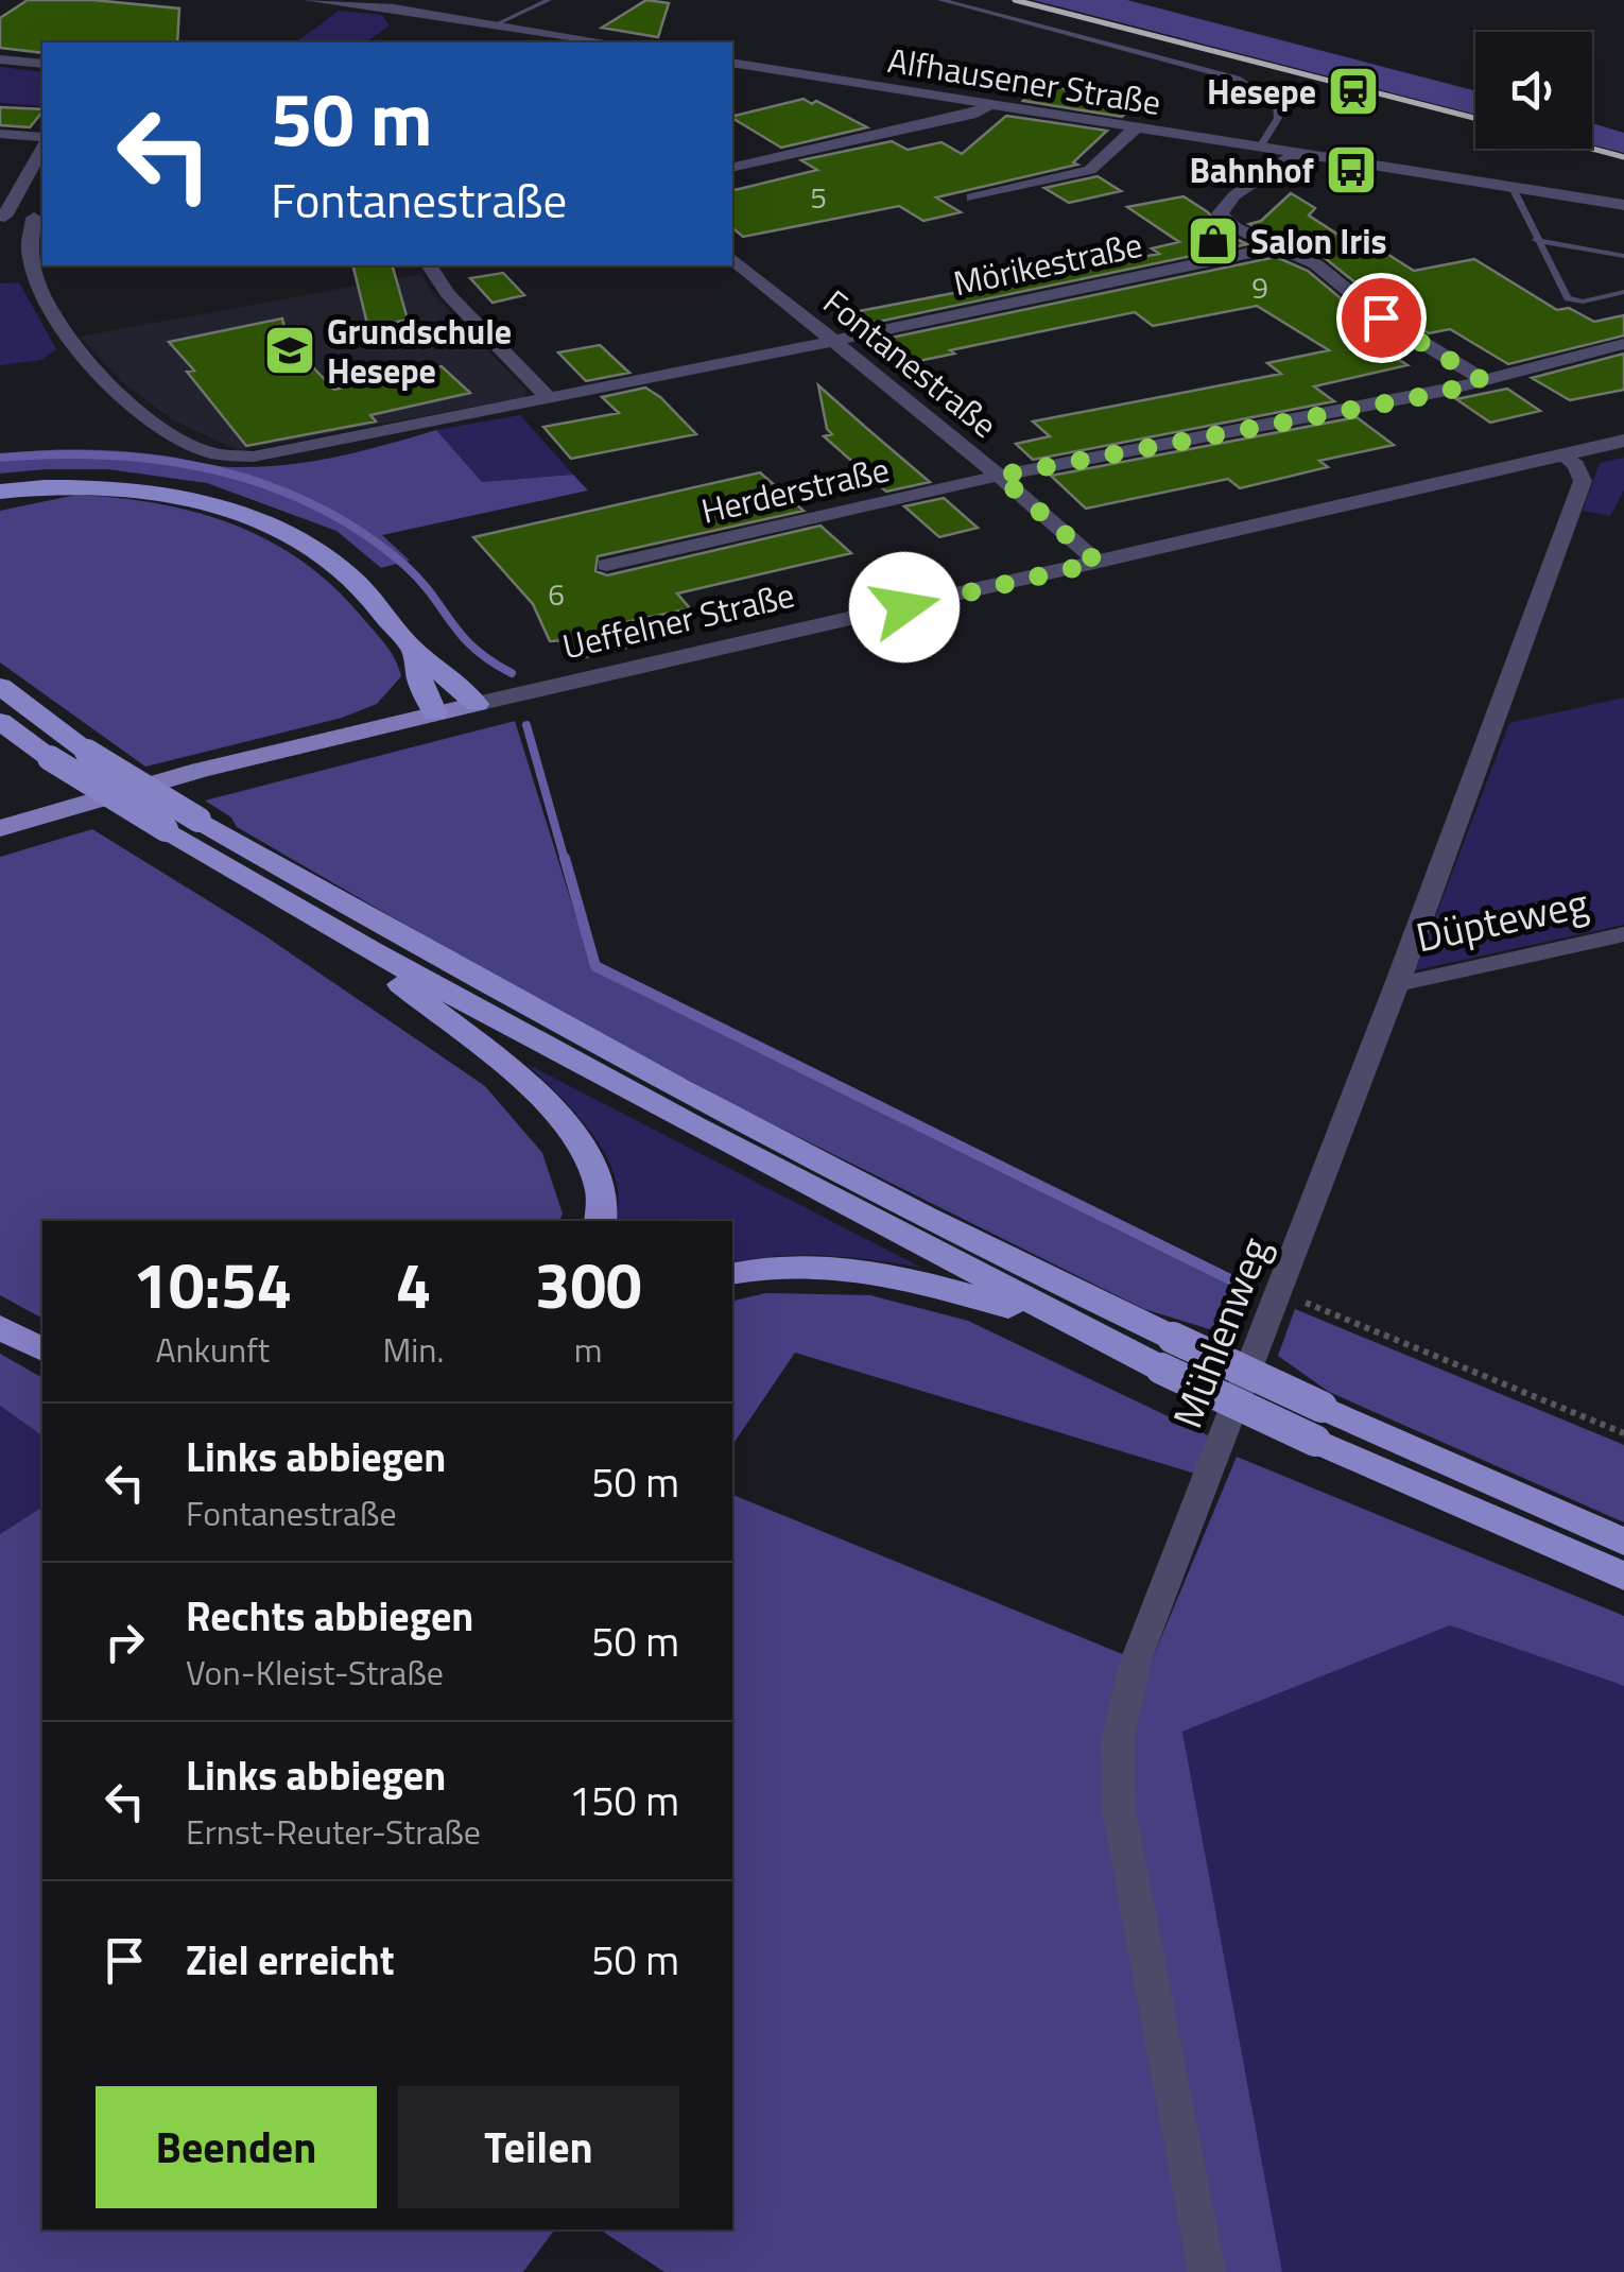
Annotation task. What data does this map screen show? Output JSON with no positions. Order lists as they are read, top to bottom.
{
  "streets": {
    "main road": ["Ueffelner Straße"],
    "street": [
      "Alfhausener Straße",
      "Mörikestraße",
      "Fontanestraße",
      "Herderstraße",
      "Düpteweg",
      "Mühlenweg"
    ]
  },
  "crossings": [
    ["Mörikestraße", "Fontanestraße"],
    ["Fontanestraße", "Herderstraße"],
    ["Fontanestraße", "Ueffelner Straße"],
    ["Ueffelner Straße", "Mühlenweg"],
    ["Düpteweg", "Mühlenweg"]
  ],
  "places": {
    "station": ["Hesepe"],
    "bus stop": ["Bahnhof"],
    "shop": ["Salon Iris"],
    "school or university": ["Grundschule Hesepe"]
  },
  "house_numbers": ["5", "9", "6"],
  "page": {
    "turn": ["50 m", "Fontanestraße"],
    "eta": [
      "10:54",
      "Ankunft",
      "4",
      "Min.",
      "300",
      "m"
    ],
    "list": [
      {
        "name": "Links abbiegen",
        "note": "Fontanestraße",
        "value": "50 m"
      },
      {
        "name": "Rechts abbiegen",
        "note": "Von-Kleist-Straße",
        "value": "50 m"
      },
      {
        "name": "Links abbiegen",
        "note": "Ernst-Reuter-Straße",
        "value": "150 m"
      },
      {
        "name": "Ziel erreicht",
        "value": "50 m"
      }
    ],
    "buttons": ["Beenden", "Teilen"]
  }
}
